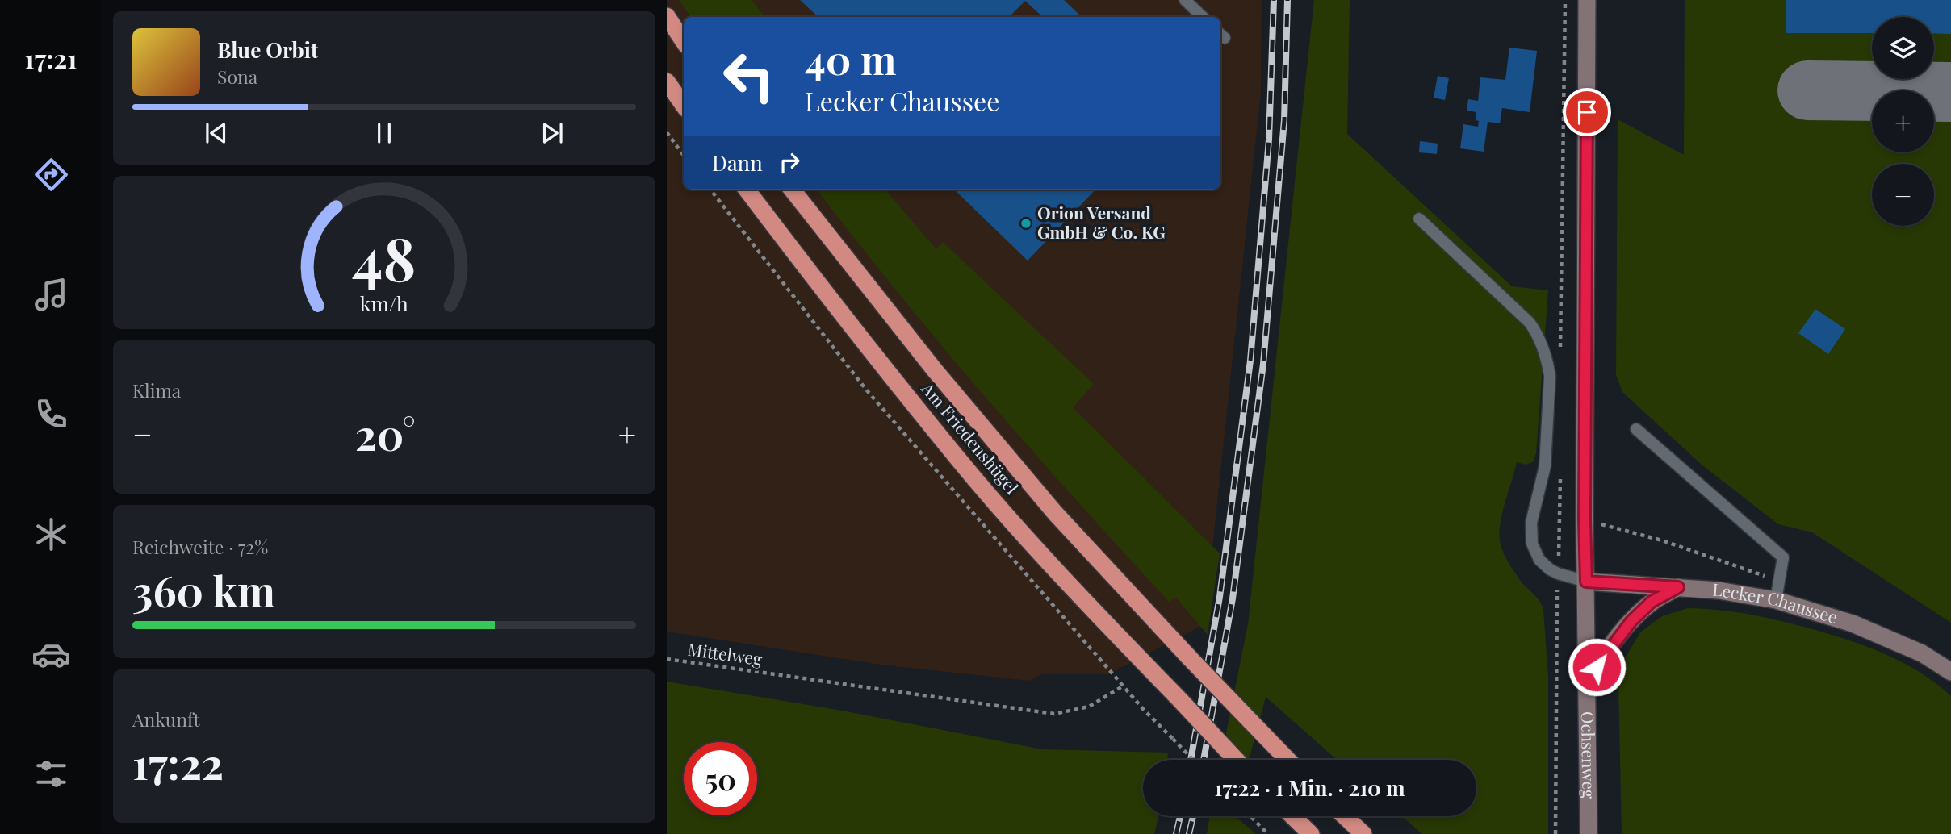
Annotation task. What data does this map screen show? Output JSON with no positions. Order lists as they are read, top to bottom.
{
  "streets": {
    "highway": ["Am Friedenshügel"],
    "main road": ["Lecker Chaussee", "Ochsenweg"],
    "path": ["Mittelweg"]
  },
  "crossings": [
    ["Lecker Chaussee", "Ochsenweg"]
  ],
  "places": ["Orion Versand GmbH & Co. KG"],
  "page": {
    "tabs": "17:21",
    "map_buttons": ["+", "−"],
    "turn": ["40 m", "Lecker Chaussee"],
    "song": ["Blue Orbit", "Sona"],
    "then": "Dann",
    "tile": [
      "Klima",
      ["Reichweite · 72%", "360 km"],
      ["Ankunft", "17:22"]
    ],
    "heat": ["−", "20°", "+"],
    "limit": "50",
    "trip": "17:22 · 1 Min. · 210 m",
    "gauge": ["48", "km/h"]
  }
}
